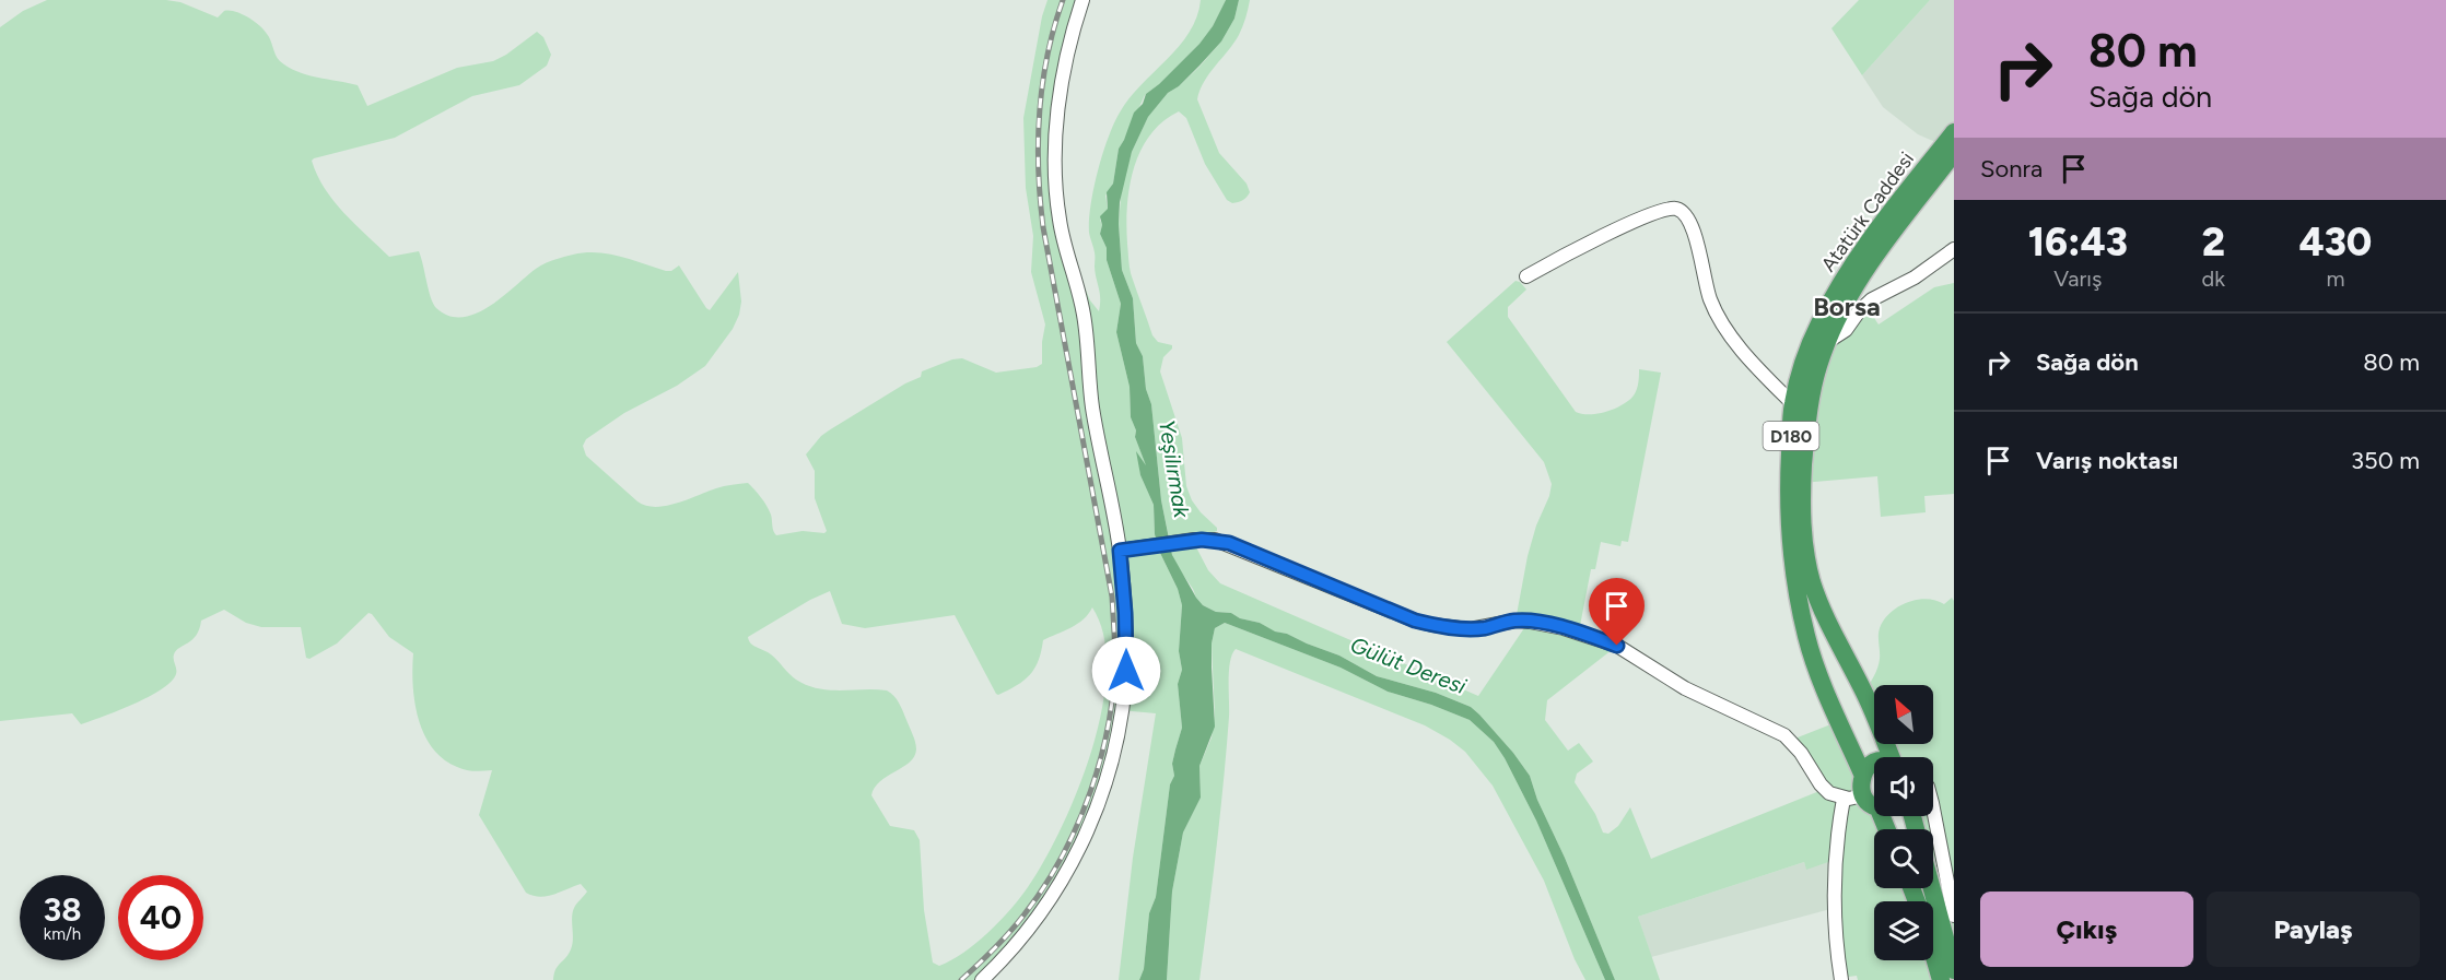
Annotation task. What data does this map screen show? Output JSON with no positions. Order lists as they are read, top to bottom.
{
  "streets": {
    "highway": ["Atatürk Caddesi", "D180"]
  },
  "districts": ["Borsa"],
  "water": ["Yeşilırmak", "Gülüt Deresi"],
  "north": "top left",
  "page": {
    "turn": ["80 m", "Sağa dön"],
    "then": "Sonra",
    "eta": [
      "16:43",
      "Varış",
      "2",
      "dk",
      "430",
      "m"
    ],
    "list": [
      {
        "name": "Sağa dön",
        "value": "80 m"
      },
      {
        "name": "Varış noktası",
        "value": "350 m"
      }
    ],
    "speed": "38 km/h",
    "limit": "40",
    "buttons": ["Çıkış", "Paylaş"]
  }
}
